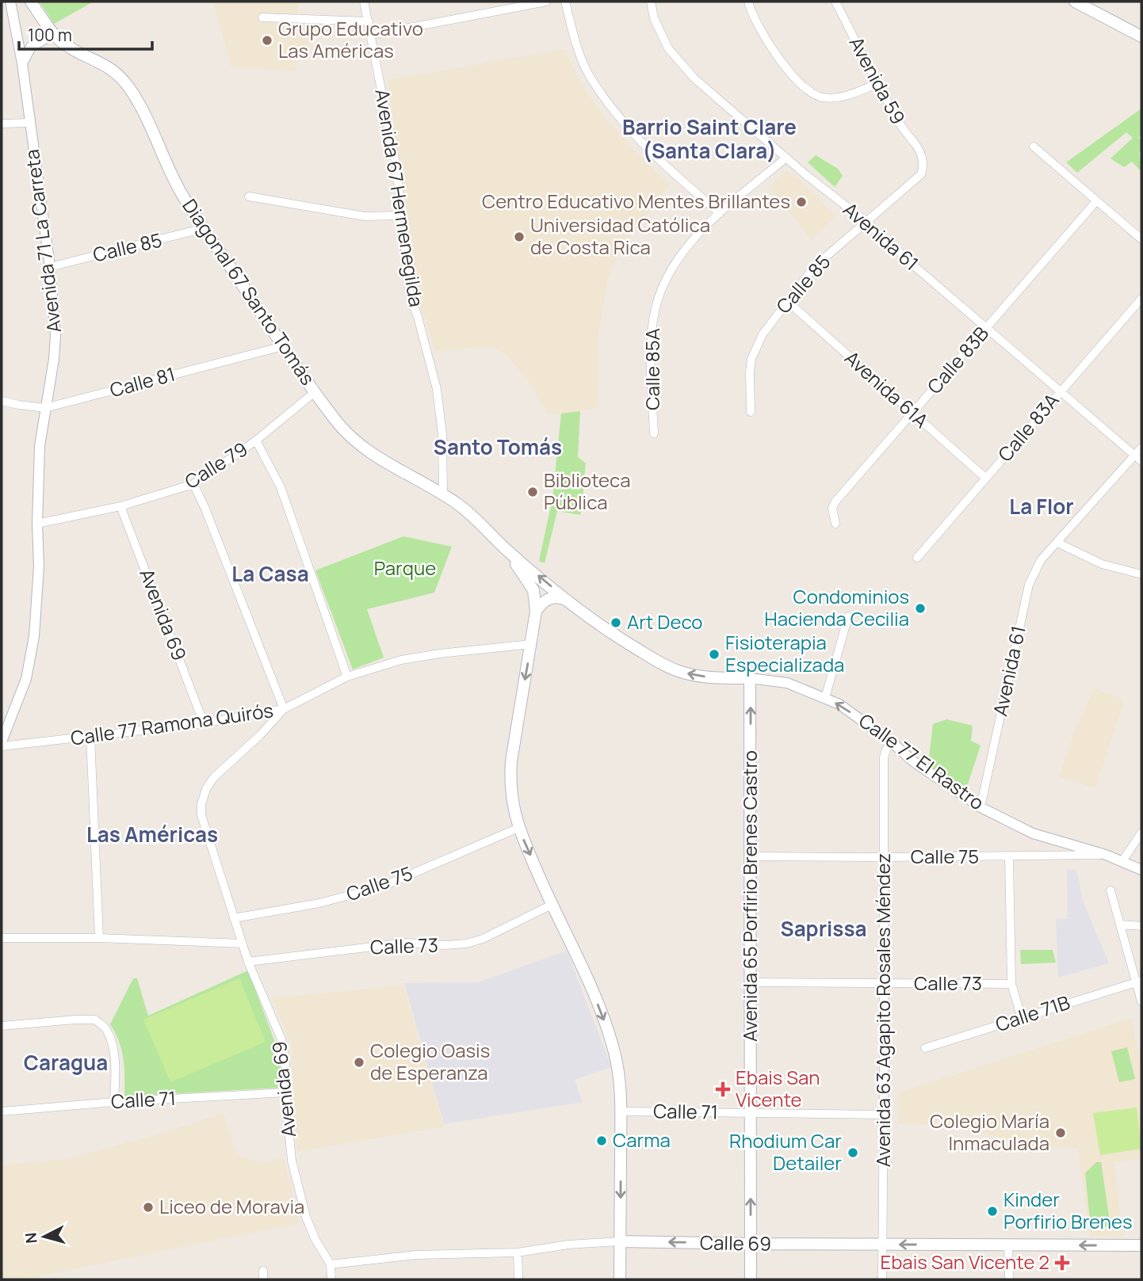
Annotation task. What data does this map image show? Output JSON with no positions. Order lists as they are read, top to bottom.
{
  "streets": {
    "main road": ["Diagonal 67 Santo Tomás", "Avenida 65 Porfirio Brenes Castro", "Calle 69"],
    "street": [
      "Avenida 59",
      "Avenida 67 Hermenegilda",
      "Avenida 61",
      "Avenida 71 La Carreta",
      "Calle 85",
      "Calle 83B",
      "Calle 85A",
      "Calle 81",
      "Avenida 61A",
      "Calle 83A",
      "Calle 79",
      "Avenida 69",
      "Calle 77 Ramona Quirós",
      "Calle 77 El Rastro",
      "Calle 75",
      "Calle 73",
      "Avenida 63 Agapito Rosales Méndez",
      "Calle 71B",
      "Calle 71"
    ]
  },
  "crossings": [
    ["Avenida 59", "Calle 85"],
    ["Avenida 67 Hermenegilda", "Diagonal 67 Santo Tomás"],
    ["Avenida 61", "Calle 85"],
    ["Avenida 61", "Calle 83B"],
    ["Avenida 61", "Calle 85A"],
    ["Avenida 61", "Calle 83A"],
    ["Avenida 61", "Calle 77 El Rastro"],
    ["Avenida 71 La Carreta", "Calle 85"],
    ["Avenida 71 La Carreta", "Calle 81"],
    ["Avenida 71 La Carreta", "Calle 79"],
    ["Calle 85", "Diagonal 67 Santo Tomás"],
    ["Calle 85", "Avenida 61A"],
    ["Diagonal 67 Santo Tomás", "Calle 81"],
    ["Diagonal 67 Santo Tomás", "Calle 79"],
    ["Calle 83B", "Avenida 61A"],
    ["Avenida 61A", "Calle 83A"],
    ["Calle 79", "Avenida 69"],
    ["Avenida 69", "Calle 77 Ramona Quirós"],
    ["Avenida 69", "Calle 75"],
    ["Avenida 69", "Calle 73"],
    ["Avenida 69", "Calle 71"],
    ["Avenida 69", "Calle 69"],
    ["Calle 77 El Rastro", "Calle 75"],
    ["Calle 77 El Rastro", "Avenida 65 Porfirio Brenes Castro"],
    ["Calle 77 El Rastro", "Avenida 63 Agapito Rosales Méndez"],
    ["Calle 75", "Avenida 65 Porfirio Brenes Castro"],
    ["Calle 75", "Avenida 63 Agapito Rosales Méndez"],
    ["Avenida 65 Porfirio Brenes Castro", "Calle 73"],
    ["Avenida 65 Porfirio Brenes Castro", "Calle 71"],
    ["Avenida 65 Porfirio Brenes Castro", "Calle 69"],
    ["Calle 73", "Avenida 63 Agapito Rosales Méndez"],
    ["Avenida 63 Agapito Rosales Méndez", "Calle 71"],
    ["Avenida 63 Agapito Rosales Méndez", "Calle 69"]
  ],
  "one_way": ["Avenida 65 Porfirio Brenes Castro", "Calle 69"],
  "districts": [
    "Barrio Saint Clare (Santa Clara)",
    "Santo Tomás",
    "La Flor",
    "La Casa",
    "Las Américas",
    "Saprissa",
    "Caragua"
  ],
  "parks": ["Parque"],
  "places": {
    "other": [
      "Grupo Educativo Las Américas",
      "Centro Educativo Mentes Brillantes",
      "Universidad Católica de Costa Rica",
      "Biblioteca Pública",
      "Condominios Hacienda Cecilia",
      "Art Deco",
      "Fisioterapia Especializada",
      "Colegio Oasis de Esperanza",
      "Colegio María Inmaculada",
      "Carma",
      "Rhodium Car Detailer",
      "Liceo de Moravia",
      "Kinder Porfirio Brenes"
    ],
    "health": ["Ebais San Vicente", "Ebais San Vicente 2"]
  },
  "scale_bar": "100 m",
  "north": "left"
}
